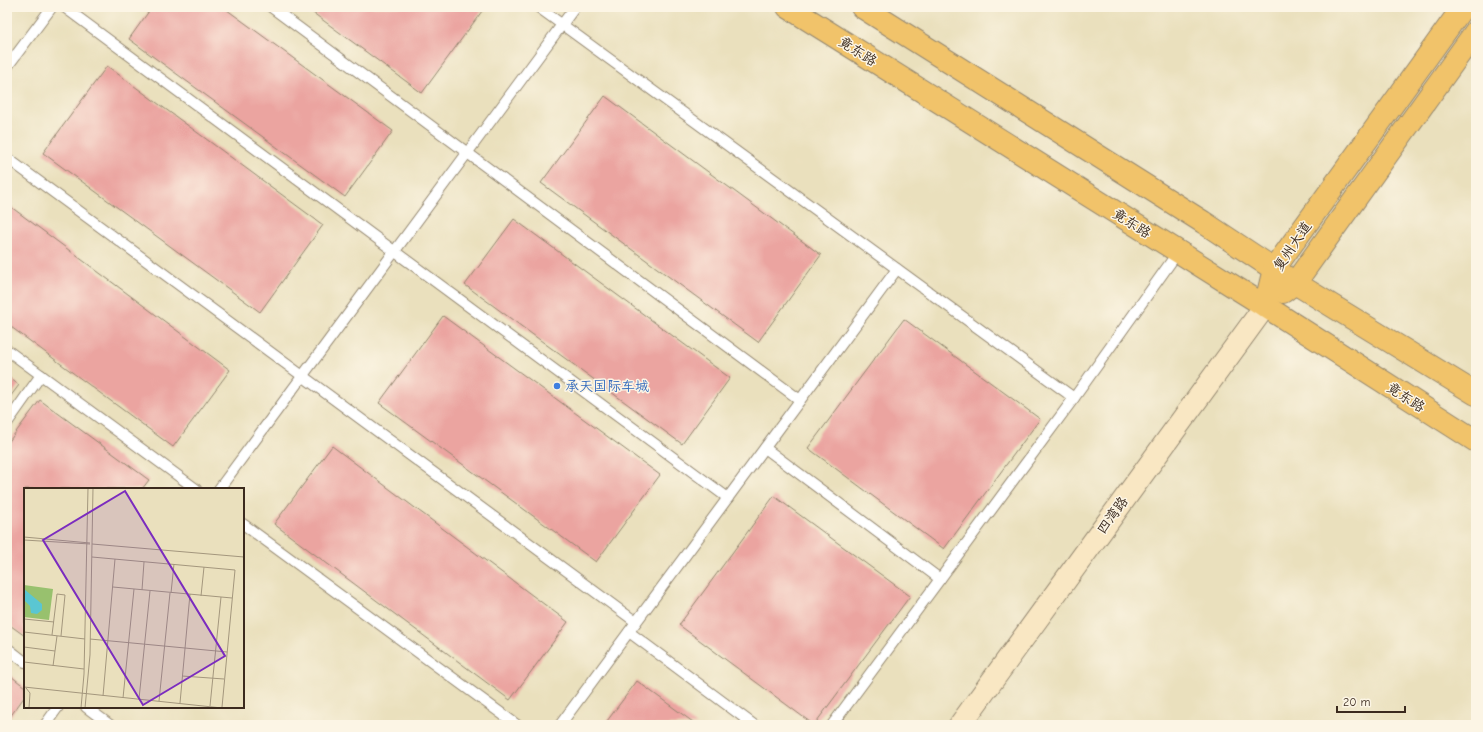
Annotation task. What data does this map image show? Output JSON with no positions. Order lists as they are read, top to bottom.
{
  "streets": {
    "main road": ["竟东路", "复州大道"],
    "street": ["四湾路"]
  },
  "crossings": [
    ["竟东路", "复州大道"],
    ["竟东路", "四湾路"],
    ["复州大道", "四湾路"]
  ],
  "places": ["承天国际车城"],
  "scale_bar": "20 m"
}
